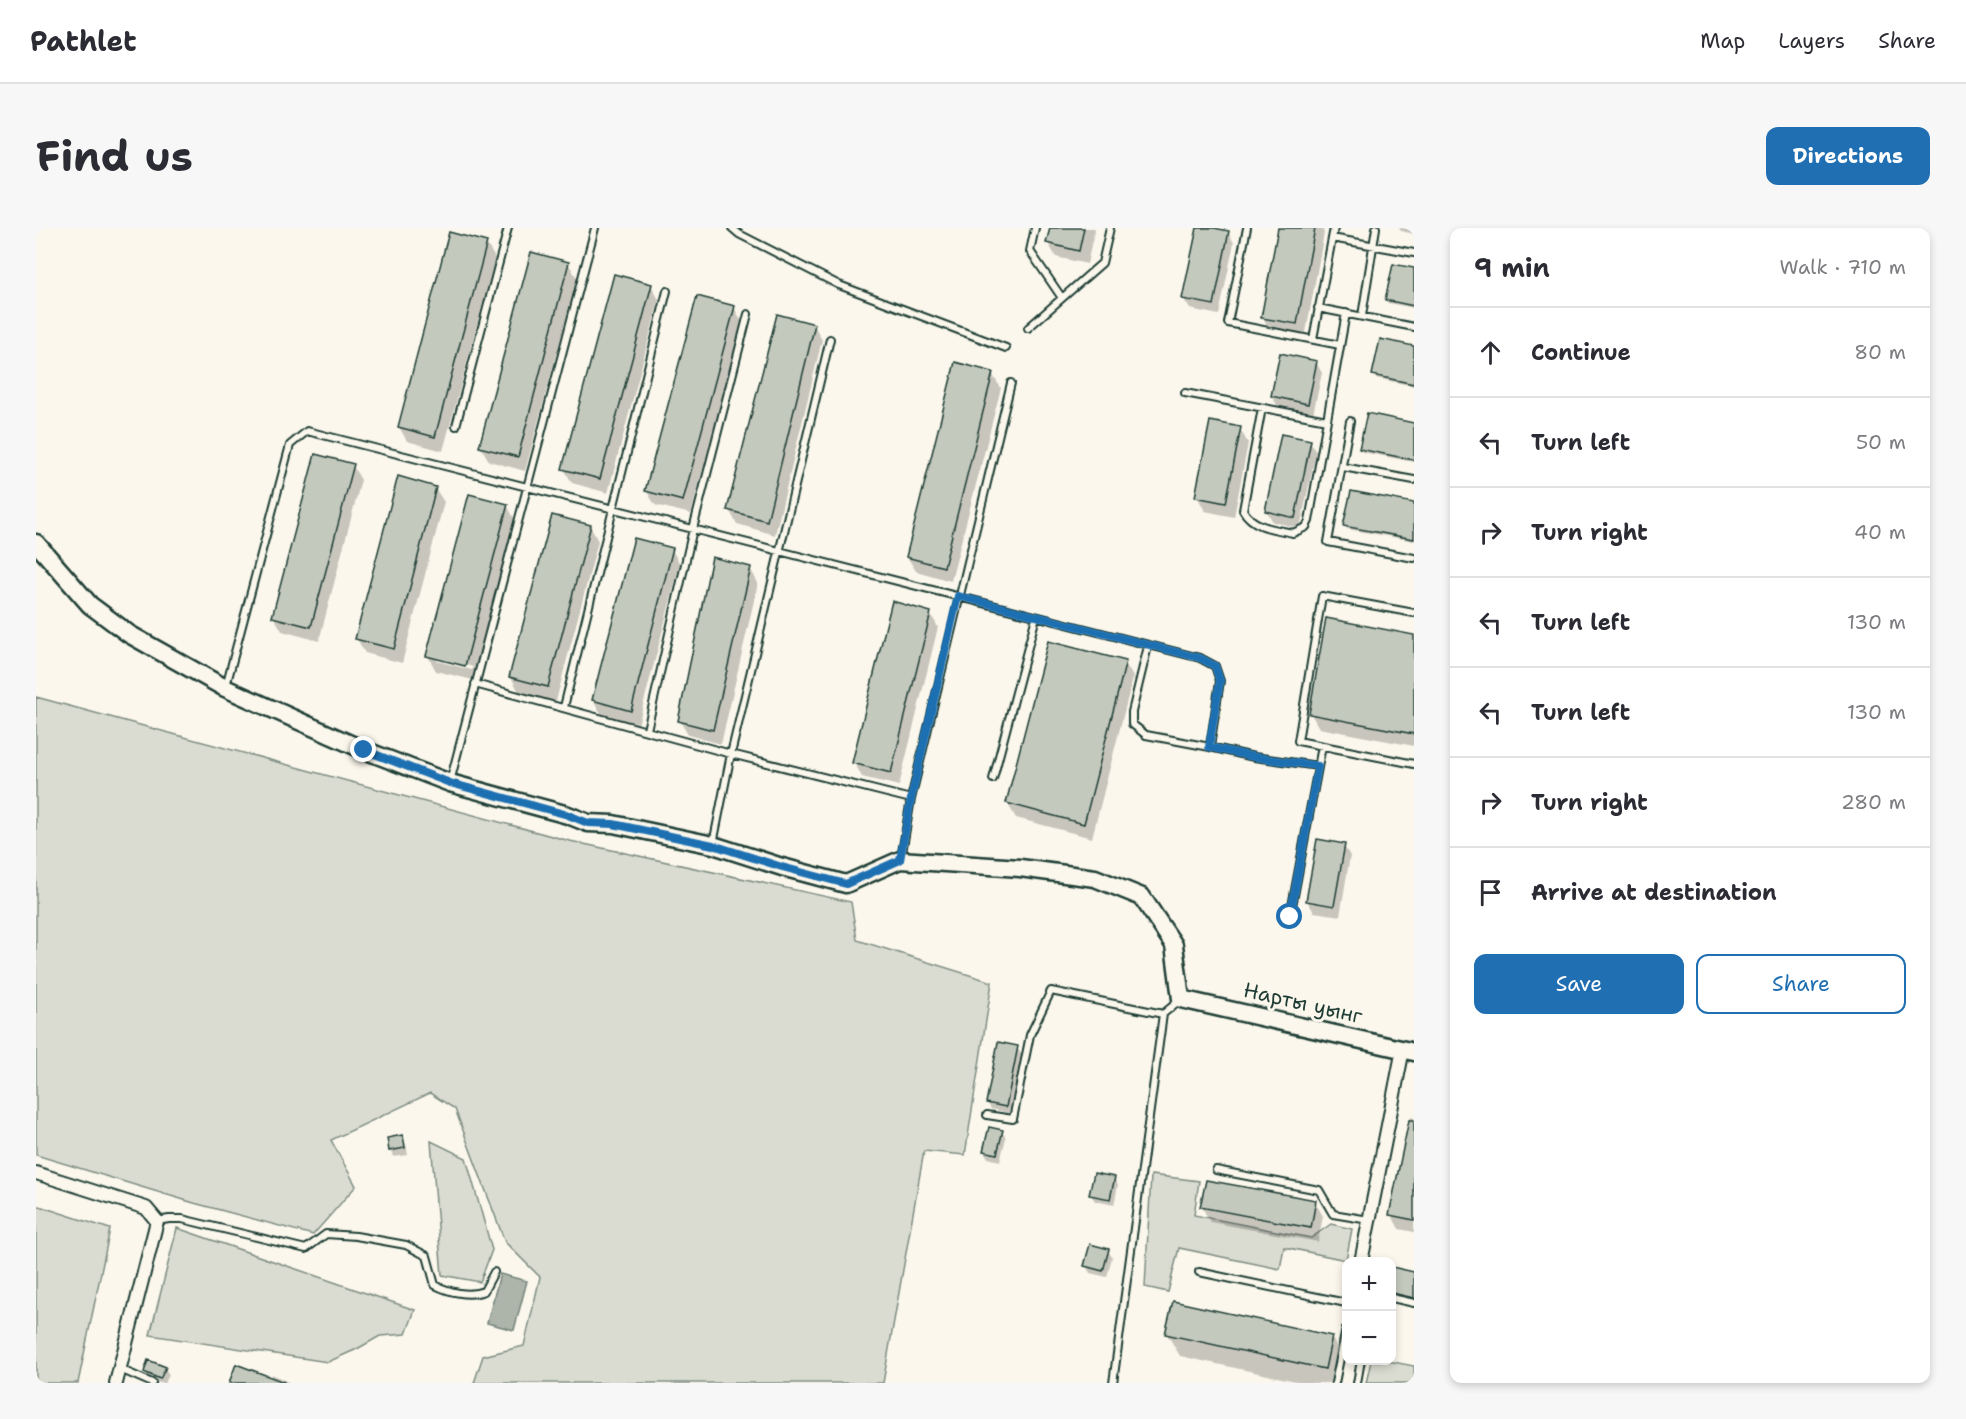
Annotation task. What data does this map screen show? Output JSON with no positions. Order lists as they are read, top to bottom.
{
  "streets": {
    "street": ["Нарты уынг"]
  },
  "page": {
    "header": "Pathlet",
    "nav": ["Map", "Layers", "Share"],
    "buttons": [
      "Directions",
      ["Save", "Share"]
    ],
    "title": "Find us",
    "heading": ["9 min", "Walk · 710 m"],
    "list": [
      ["Continue", "80 m"],
      ["Turn left", "50 m"],
      ["Turn right", "40 m"],
      ["Turn left", "130 m"],
      ["Turn left", "130 m"],
      ["Turn right", "280 m"],
      "Arrive at destination"
    ],
    "map_buttons": ["+", "−"]
  }
}
